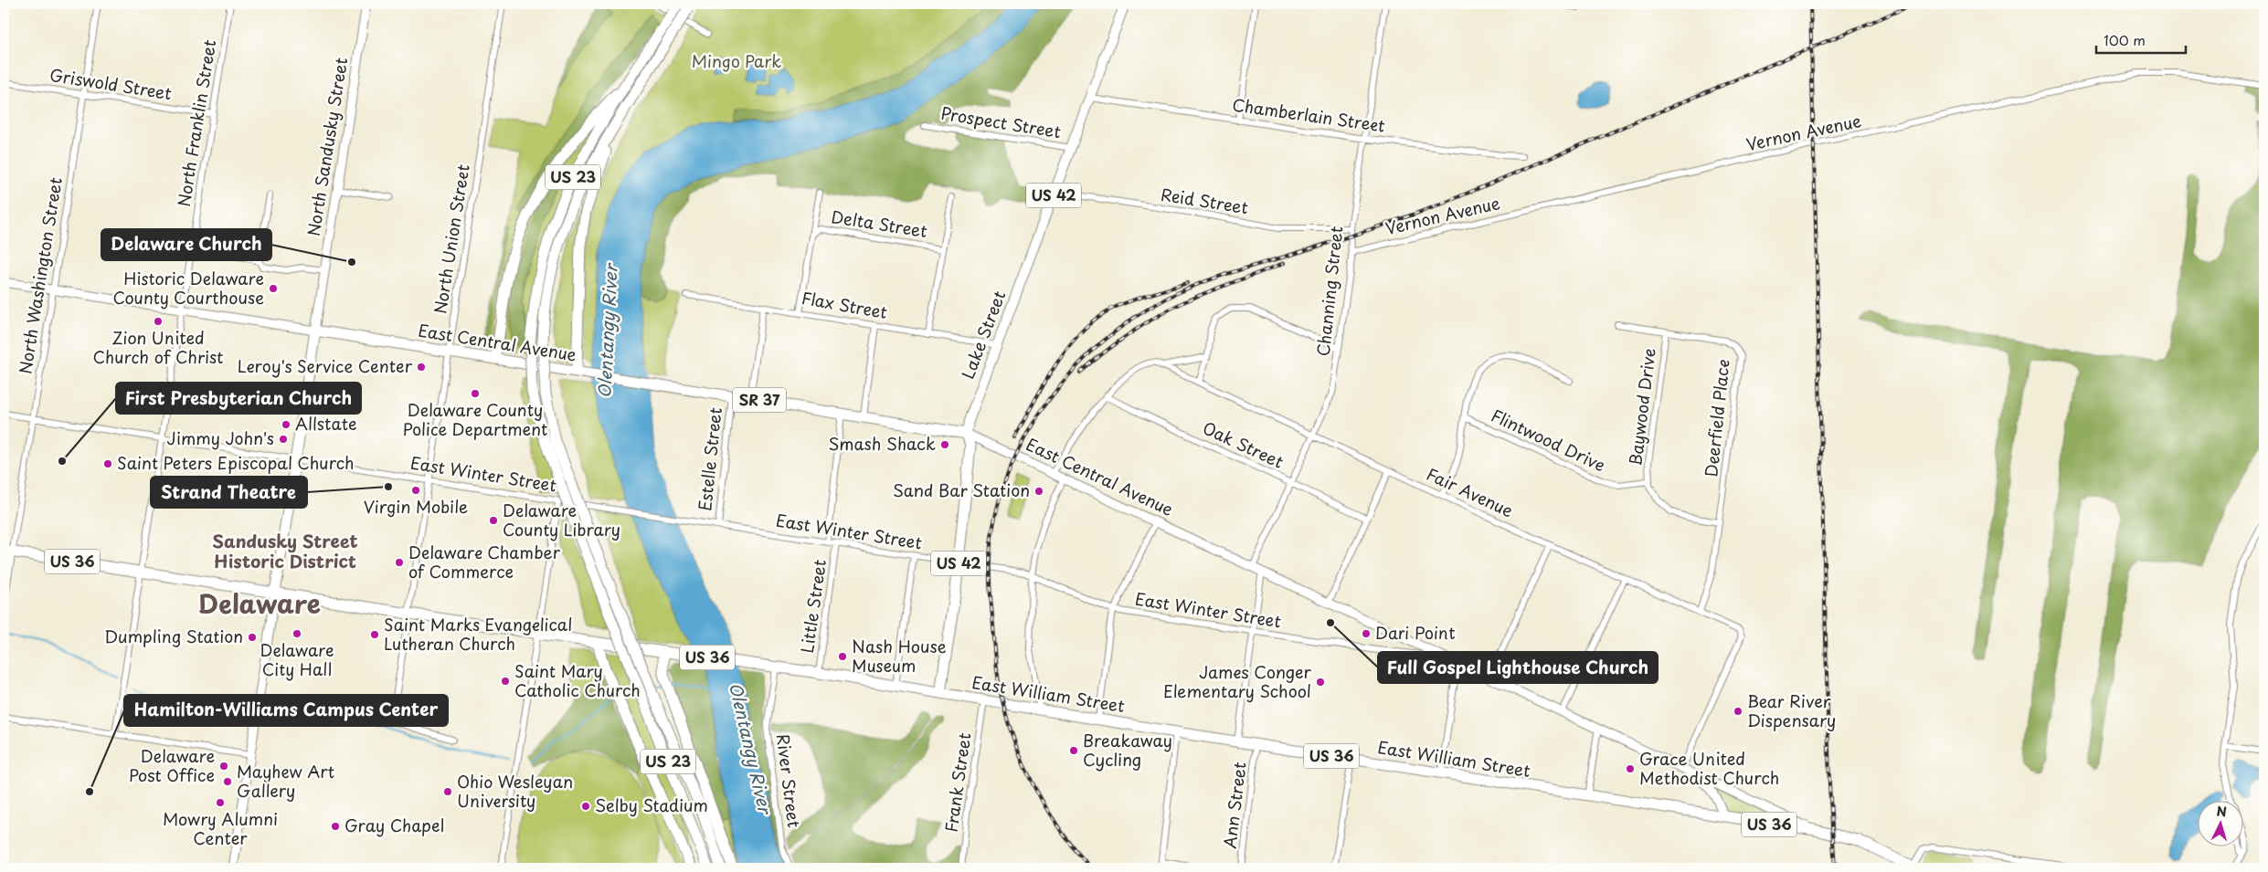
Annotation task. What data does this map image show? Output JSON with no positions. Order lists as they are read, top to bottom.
{
  "streets": {
    "highway": [
      "North Sandusky Street",
      "US 23",
      "US 42",
      "Lake Street",
      "East Central Avenue",
      "SR 37",
      "US 36",
      "East William Street"
    ],
    "street": [
      "Griswold Street",
      "Chamberlain Street",
      "North Franklin Street",
      "Prospect Street",
      "Vernon Avenue",
      "Reid Street",
      "Delta Street",
      "North Union Street",
      "North Washington Street",
      "Channing Street",
      "Flax Street",
      "Baywood Drive",
      "Deerfield Place",
      "Flintwood Drive",
      "Oak Street",
      "Estelle Street",
      "East Winter Street",
      "Fair Avenue",
      "Little Street",
      "River Street",
      "Frank Street",
      "Ann Street"
    ]
  },
  "crossings": [
    ["Griswold Street", "North Franklin Street"],
    ["Griswold Street", "North Washington Street"],
    ["Chamberlain Street", "Channing Street"],
    ["Chamberlain Street", "Lake Street"],
    ["North Franklin Street", "SR 37"],
    ["North Franklin Street", "East Winter Street"],
    ["North Franklin Street", "US 36"],
    ["Prospect Street", "Lake Street"],
    ["Vernon Avenue", "Channing Street"],
    ["North Sandusky Street", "East Central Avenue"],
    ["North Sandusky Street", "SR 37"],
    ["North Sandusky Street", "East Winter Street"],
    ["North Sandusky Street", "US 36"],
    ["North Sandusky Street", "East William Street"],
    ["Reid Street", "Channing Street"],
    ["Reid Street", "Lake Street"],
    ["North Union Street", "East Central Avenue"],
    ["North Union Street", "East Winter Street"],
    ["North Union Street", "East William Street"],
    ["North Washington Street", "SR 37"],
    ["North Washington Street", "East Winter Street"],
    ["North Washington Street", "US 36"],
    ["Channing Street", "East Central Avenue"],
    ["Channing Street", "Oak Street"],
    ["Channing Street", "Fair Avenue"],
    ["Flax Street", "Lake Street"],
    ["Lake Street", "East Central Avenue"],
    ["Lake Street", "East Winter Street"],
    ["Lake Street", "East William Street"],
    ["East Central Avenue", "SR 37"],
    ["East Central Avenue", "Estelle Street"],
    ["East Central Avenue", "East Winter Street"],
    ["East Central Avenue", "Fair Avenue"],
    ["East Central Avenue", "US 36"],
    ["East Central Avenue", "East William Street"],
    ["SR 37", "Fair Avenue"],
    ["SR 37", "East William Street"],
    ["Baywood Drive", "Deerfield Place"],
    ["Baywood Drive", "Flintwood Drive"],
    ["Deerfield Place", "Fair Avenue"],
    ["Estelle Street", "East Winter Street"],
    ["East Winter Street", "Little Street"],
    ["US 36", "East William Street"],
    ["Little Street", "East William Street"],
    ["East William Street", "River Street"],
    ["East William Street", "Frank Street"],
    ["East William Street", "Ann Street"]
  ],
  "districts": ["Sandusky Street Historic District", "Delaware"],
  "water": ["Olentangy River"],
  "parks": ["Mingo Park"],
  "places": [
    "Delaware Church",
    "Historic Delaware County Courthouse",
    "Zion United Church of Christ",
    "Leroy's Service Center",
    "Delaware County Police Department",
    "Allstate",
    "Jimmy John's",
    "Smash Shack",
    "First Presbyterian Church",
    "Saint Peters Episcopal Church",
    "Strand Theatre",
    "Virgin Mobile",
    "Sand Bar Station",
    "Delaware County Library",
    "Delaware Chamber of Commerce",
    "Full Gospel Lighthouse Church",
    "Delaware City Hall",
    "Dari Point",
    "Saint Marks Evangelical Lutheran Church",
    "Dumpling Station",
    "Nash House Museum",
    "Saint Mary Catholic Church",
    "James Conger Elementary School",
    "Bear River Dispensary",
    "Breakaway Cycling",
    "Delaware Post Office",
    "Grace United Methodist Church",
    "Mayhew Art Gallery",
    "Hamilton-Williams Campus Center",
    "Ohio Wesleyan University",
    "Mowry Alumni Center",
    "Selby Stadium",
    "Gray Chapel"
  ],
  "scale_bar": "100 m",
  "north": "top"
}
